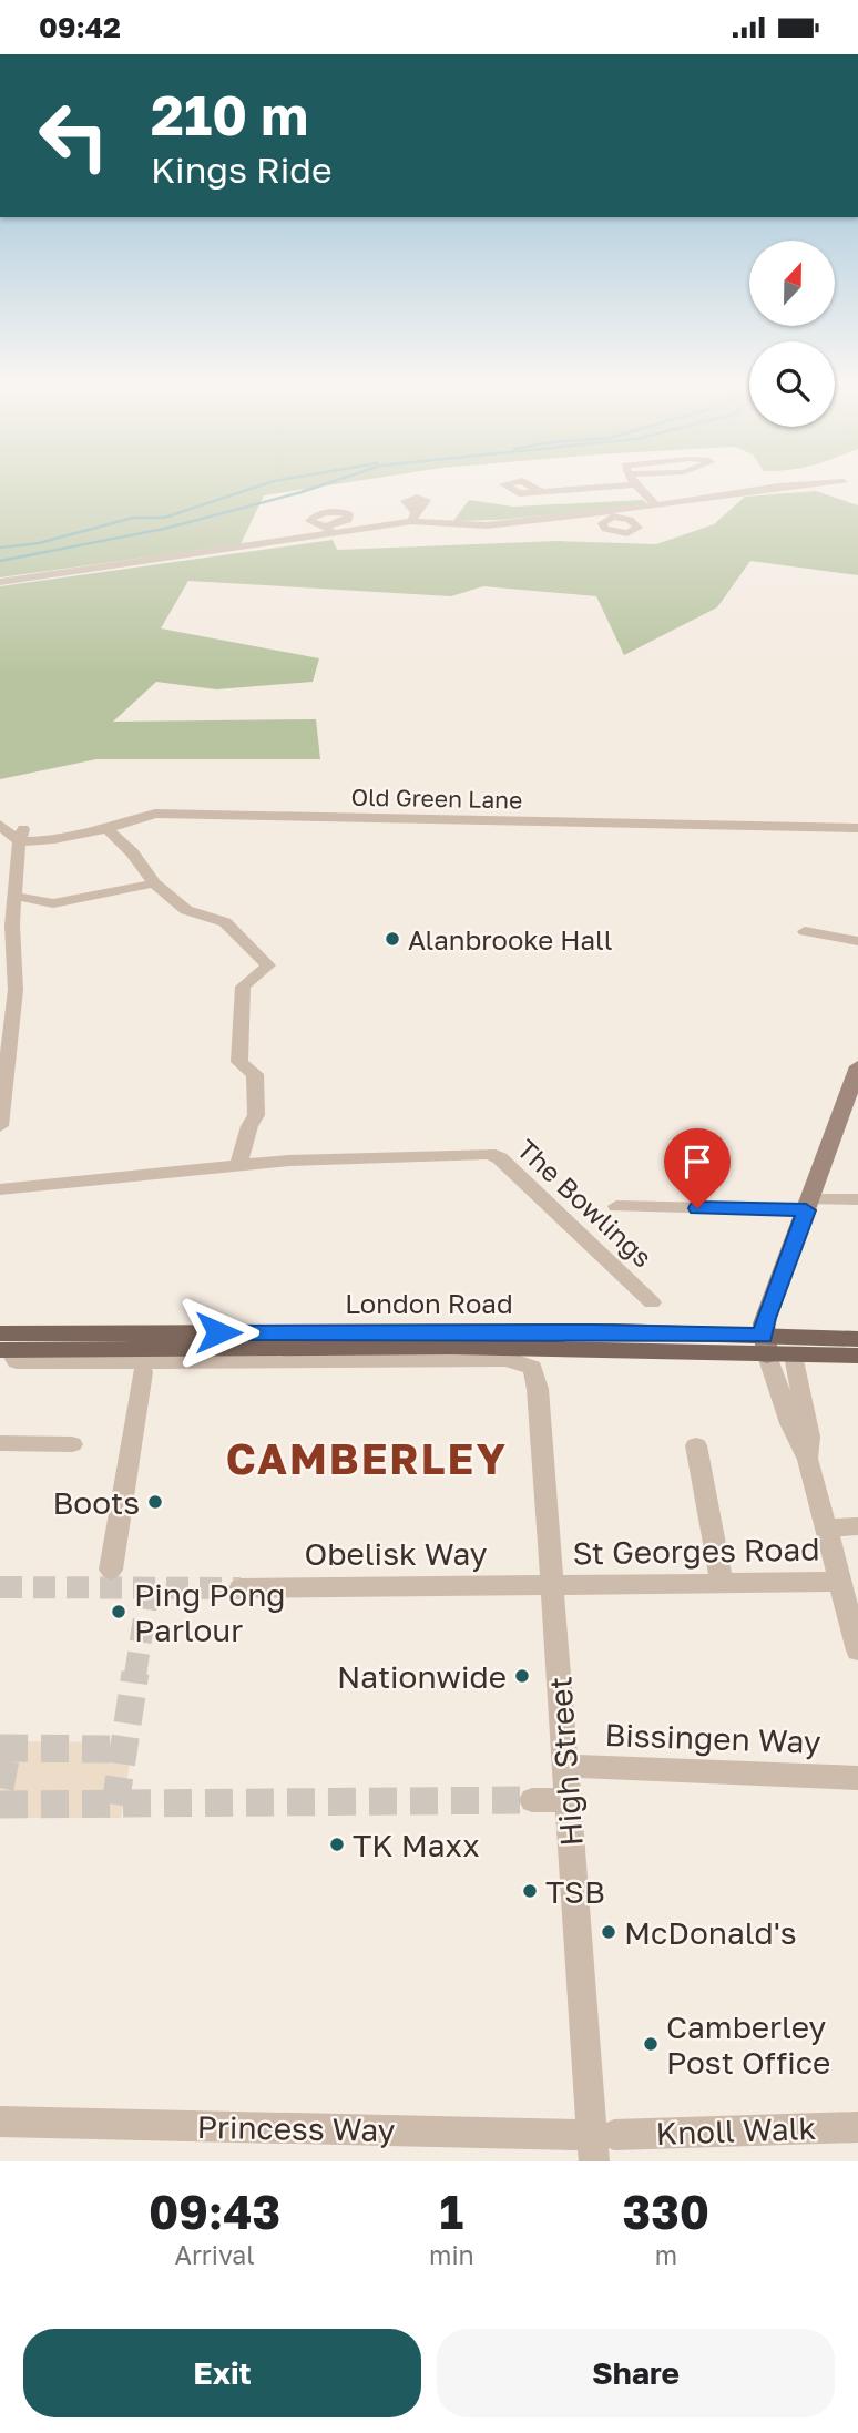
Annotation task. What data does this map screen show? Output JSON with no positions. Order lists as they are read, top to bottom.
{
  "streets": {
    "main road": ["London Road"],
    "street": [
      "Old Green Lane",
      "The Bowlings",
      "St Georges Road",
      "Obelisk Way",
      "Bissingen Way",
      "High Street",
      "Princess Way",
      "Knoll Walk"
    ]
  },
  "crossings": [
    ["London Road", "High Street"],
    ["St Georges Road", "Obelisk Way"],
    ["St Georges Road", "High Street"],
    ["Obelisk Way", "High Street"],
    ["Bissingen Way", "High Street"],
    ["High Street", "Princess Way"],
    ["High Street", "Knoll Walk"],
    ["Princess Way", "Knoll Walk"]
  ],
  "districts": ["CAMBERLEY"],
  "places": [
    "Alanbrooke Hall",
    "Boots",
    "Ping Pong Parlour",
    "Nationwide",
    "TK Maxx",
    "TSB",
    "McDonald's",
    "Camberley Post Office"
  ],
  "north": "top",
  "page": {
    "status": "09:42",
    "turn": ["210 m", "Kings Ride"],
    "eta": [
      "09:43",
      "Arrival",
      "1",
      "min",
      "330",
      "m"
    ],
    "buttons": ["Exit", "Share"]
  }
}
